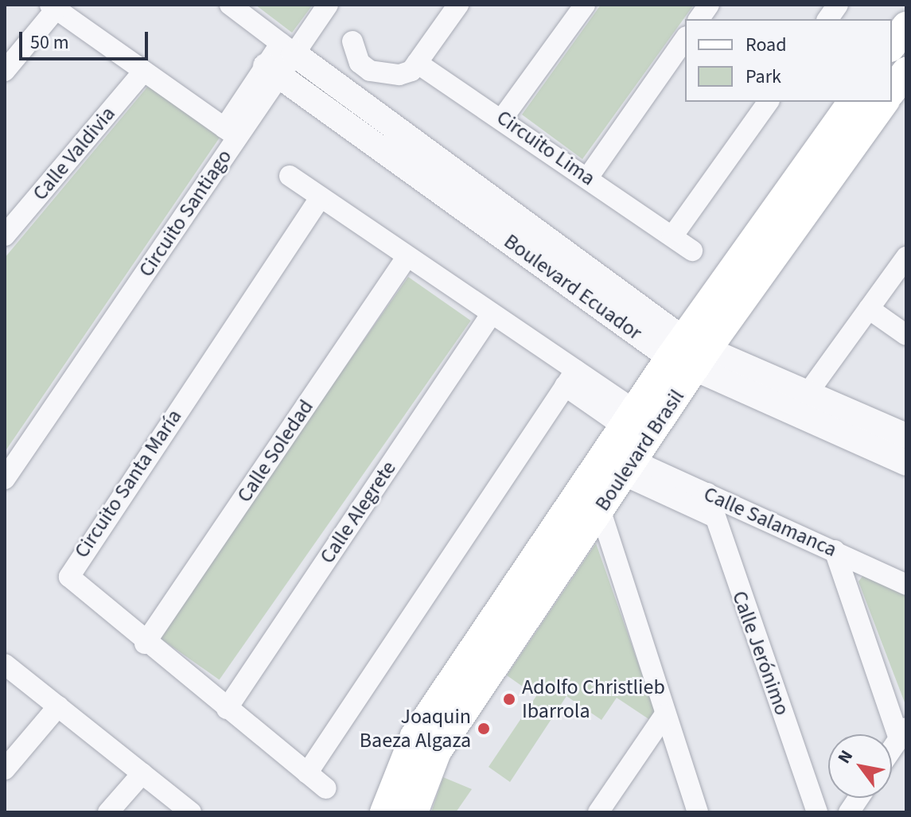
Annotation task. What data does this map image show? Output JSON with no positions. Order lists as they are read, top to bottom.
{
  "streets": {
    "main road": ["Boulevard Brasil"],
    "street": [
      "Circuito Lima",
      "Calle Valdivia",
      "Circuito Santiago",
      "Boulevard Ecuador",
      "Calle Soledad",
      "Circuito Santa María",
      "Calle Alegrete",
      "Calle Salamanca",
      "Calle Jerónimo"
    ]
  },
  "crossings": [
    ["Calle Valdivia", "Circuito Santiago"],
    ["Boulevard Ecuador", "Boulevard Brasil"],
    ["Boulevard Brasil", "Calle Salamanca"],
    ["Calle Soledad", "Circuito Santa María"],
    ["Circuito Santa María", "Calle Alegrete"],
    ["Calle Salamanca", "Calle Jerónimo"]
  ],
  "places": ["Adolfo Christlieb Ibarrola", "Joaquin Baeza Algaza"],
  "legend": ["Road", "Park"],
  "scale_bar": "50 m",
  "north": "top left"
}
